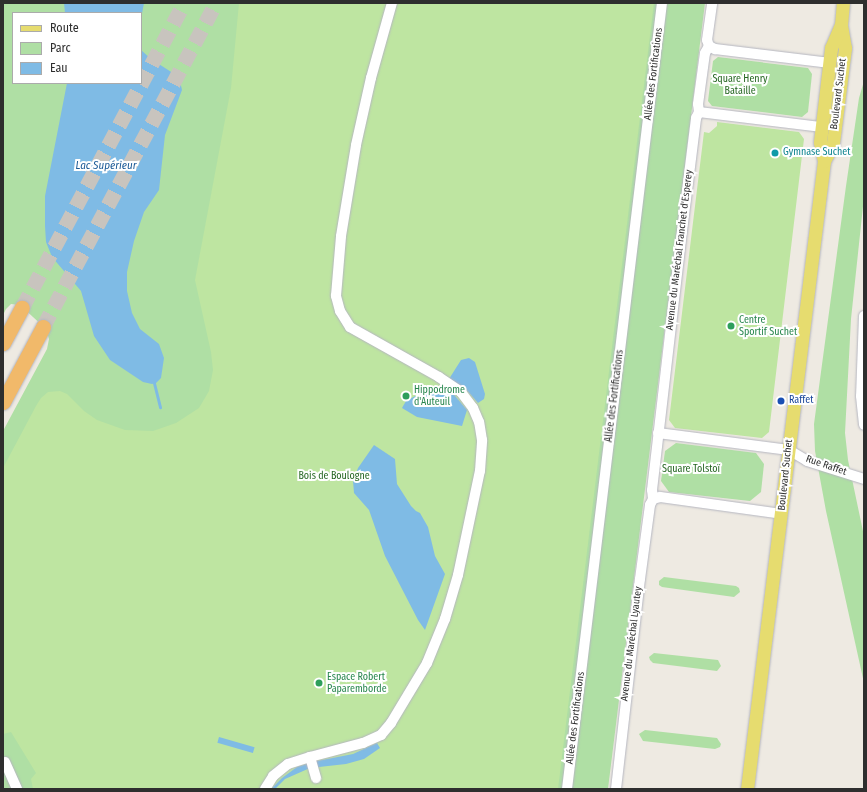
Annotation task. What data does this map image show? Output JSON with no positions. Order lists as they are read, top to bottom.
{
  "streets": {
    "main road": ["Boulevard Suchet"],
    "street": [
      "Allée des Fortifications",
      "Avenue du Maréchal Franchet d'Esperey",
      "Rue Raffet",
      "Avenue du Maréchal Lyautey"
    ]
  },
  "crossings": [
    ["Boulevard Suchet", "Rue Raffet"],
    ["Avenue du Maréchal Franchet d'Esperey", "Avenue du Maréchal Lyautey"]
  ],
  "water": ["Lac Supérieur"],
  "parks": ["Square Henry Bataille", "Square Tolstoï", "Bois de Boulogne"],
  "places": [
    "Gymnase Suchet",
    "Centre Sportif Suchet",
    "Hippodrome d'Auteuil",
    "Raffet",
    "Espace Robert Paparemborde"
  ],
  "legend": ["Route", "Parc", "Eau"]
}
